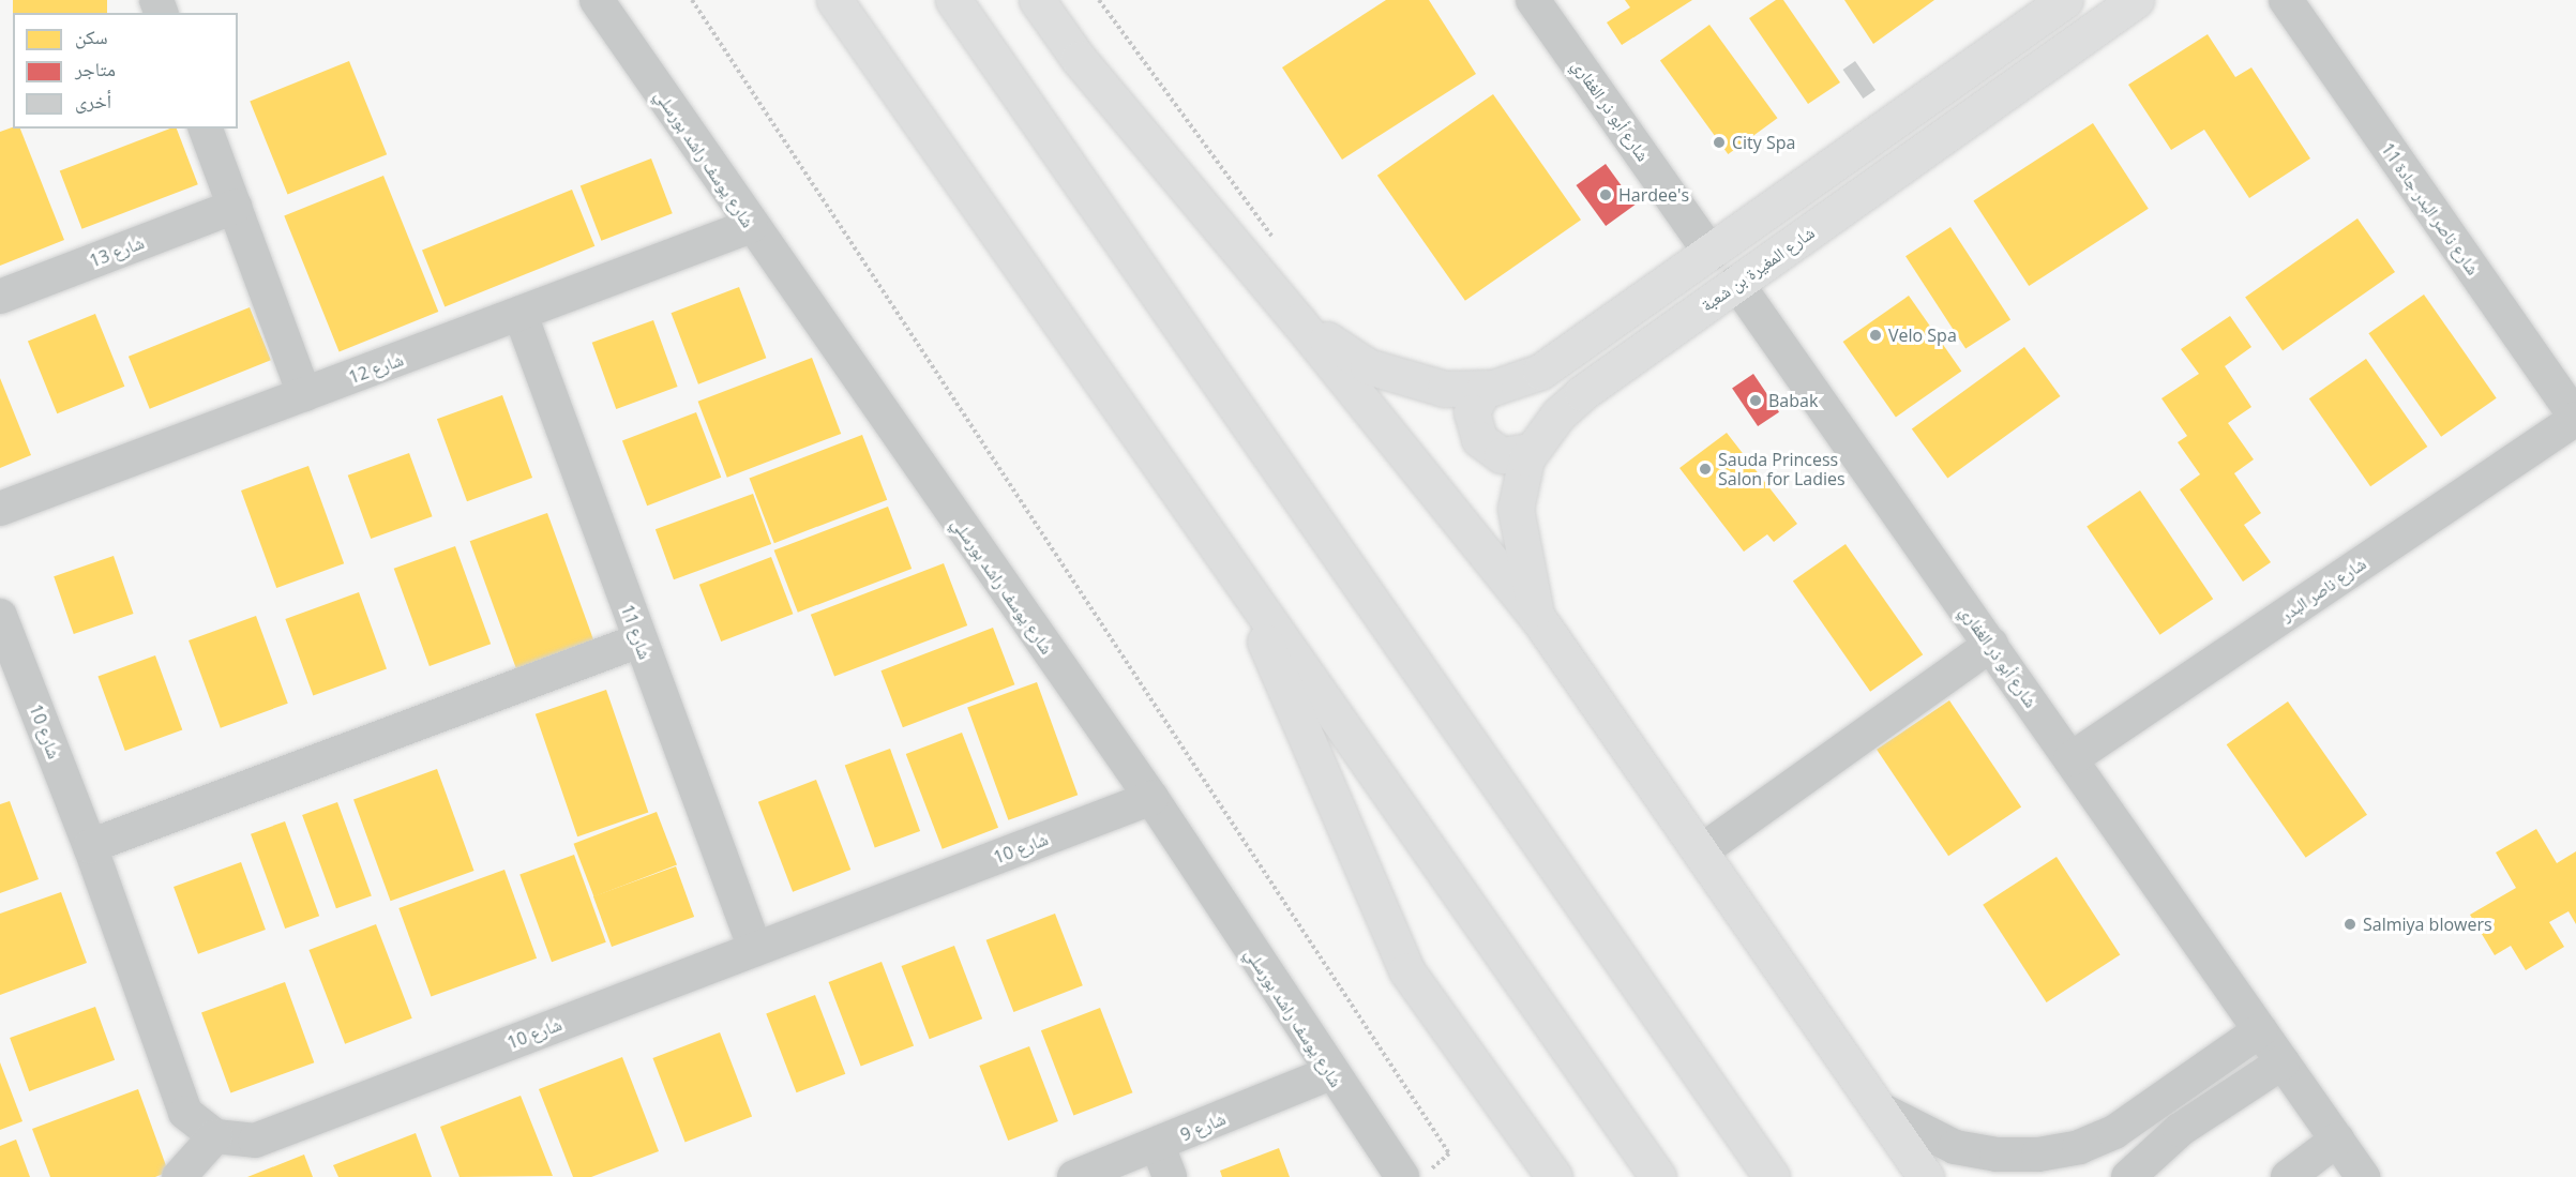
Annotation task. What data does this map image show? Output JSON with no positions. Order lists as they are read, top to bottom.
{
  "streets": {
    "main road": ["شارع المغيرة بن شعبة"],
    "street": [
      "شارع أبو ذر الغفاري",
      "شارع يوسف راشد بورسلي",
      "شارع ناصر البدر جادة 11",
      "شارع 13",
      "شارع 12",
      "شارع ناصر البدر",
      "شارع 11",
      "شارع 10",
      "شارع 9"
    ]
  },
  "crossings": [
    ["شارع أبو ذر الغفاري", "شارع المغيرة بن شعبة"],
    ["شارع أبو ذر الغفاري", "شارع ناصر البدر"],
    ["شارع يوسف راشد بورسلي", "شارع 12"],
    ["شارع يوسف راشد بورسلي", "شارع 10"],
    ["شارع يوسف راشد بورسلي", "شارع 9"],
    ["شارع ناصر البدر جادة 11", "شارع ناصر البدر"],
    ["شارع 12", "شارع 11"],
    ["شارع 11", "شارع 10"]
  ],
  "places": [
    "City Spa",
    "Hardee's",
    "Velo Spa",
    "Babak",
    "Sauda Princess Salon for Ladies",
    "Salmiya blowers"
  ],
  "legend": ["سكن", "متاجر", "أخرى"]
}
